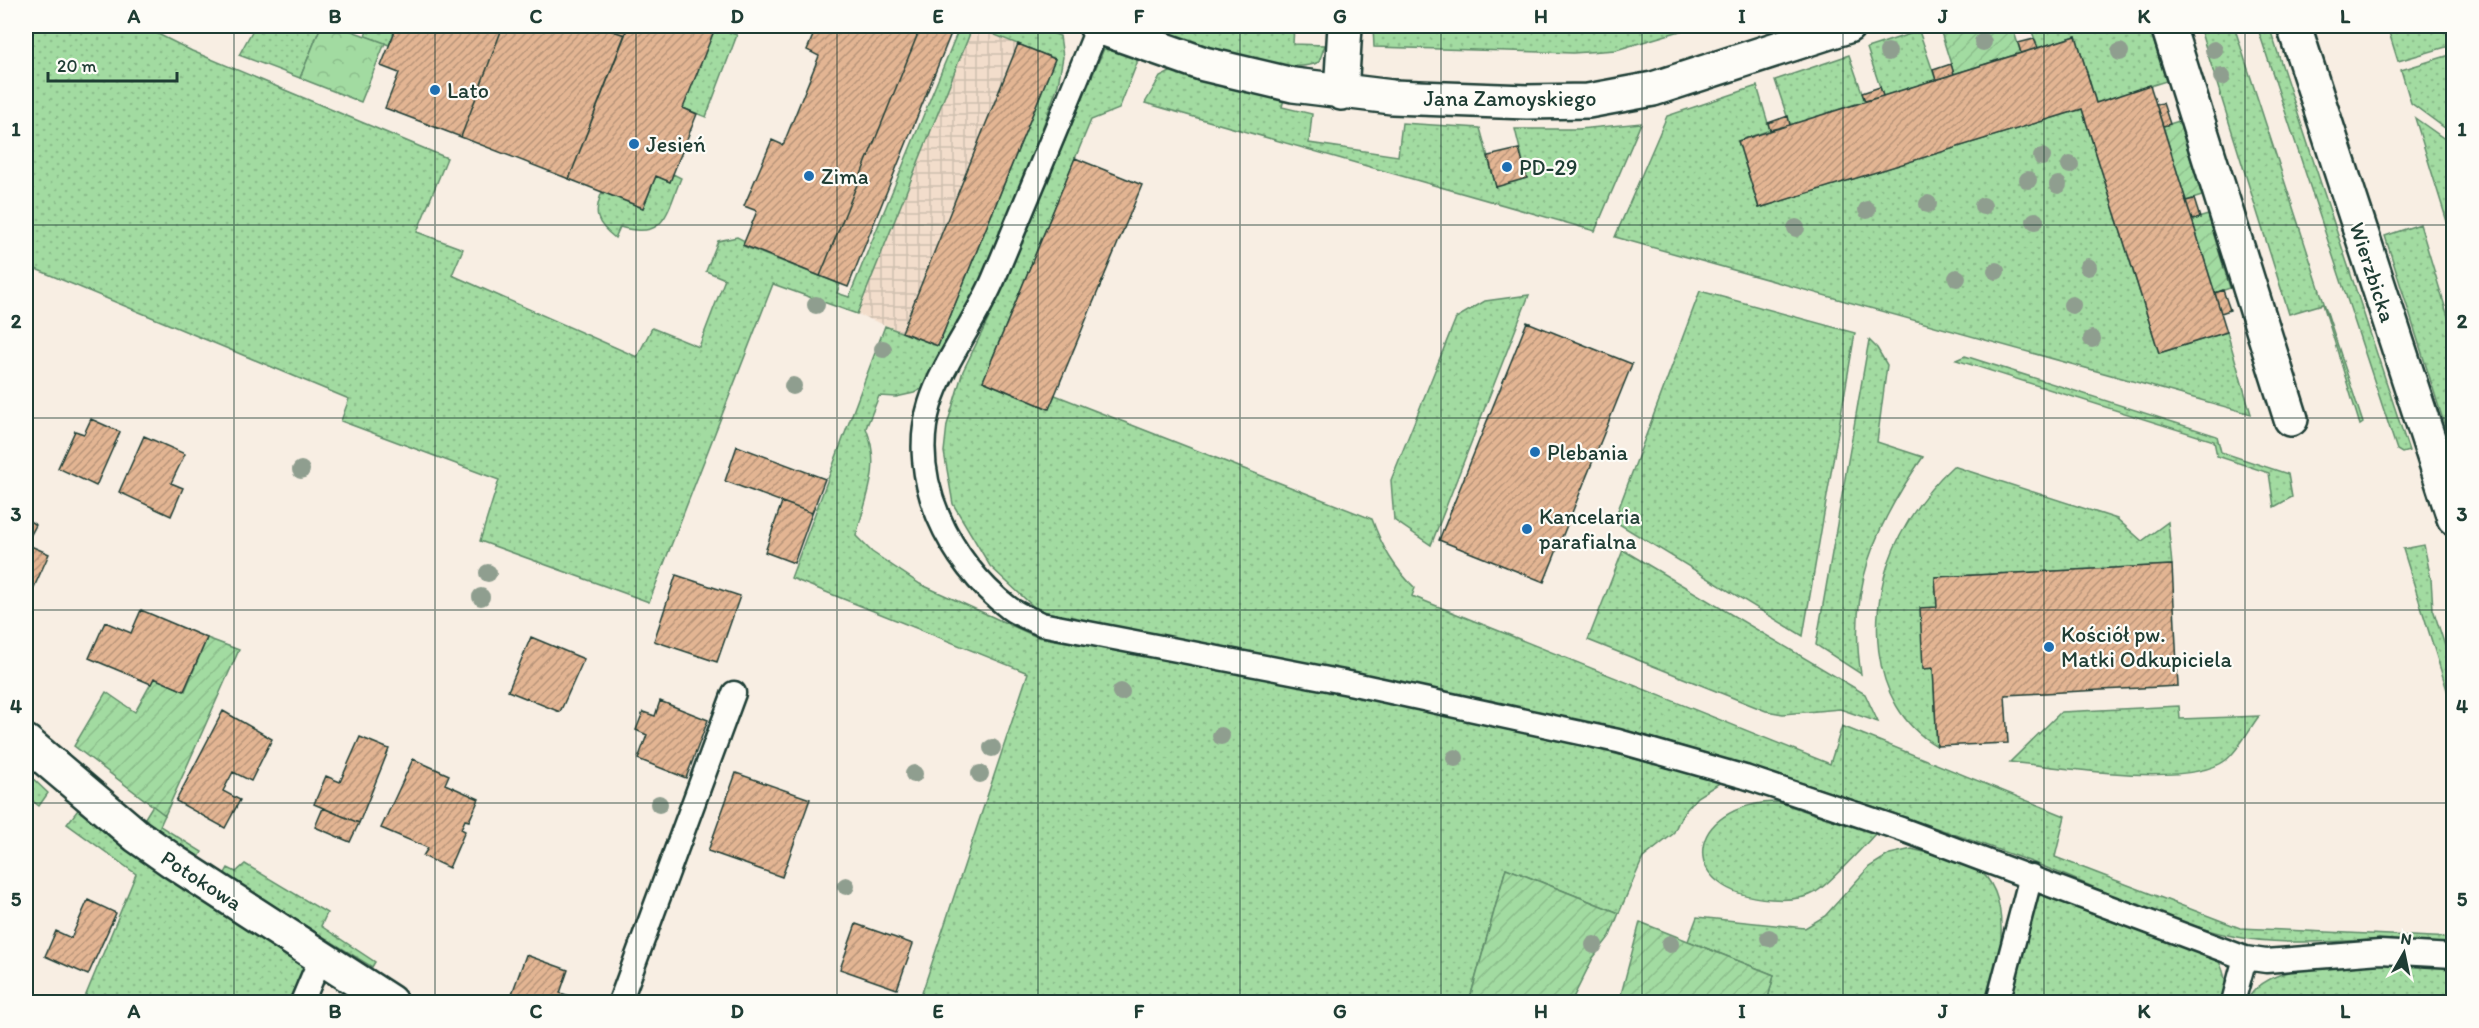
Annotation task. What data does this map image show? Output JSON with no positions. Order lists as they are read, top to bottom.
{
  "streets": {
    "street": ["Jana Zamoyskiego", "Wierzbicka", "Potokowa"]
  },
  "places": [
    "Lato",
    "Jesień",
    "PD-29",
    "Zima",
    "Plebania",
    "Kancelaria parafialna",
    "Kościół pw. Matki Odkupiciela"
  ],
  "scale_bar": "20 m",
  "north": "top",
  "grid": {
    "columns": [
      "A",
      "B",
      "C",
      "D",
      "E",
      "F",
      "G",
      "H",
      "I",
      "J",
      "K",
      "L"
    ],
    "rows": [
      "1",
      "2",
      "3",
      "4",
      "5"
    ]
  }
}
